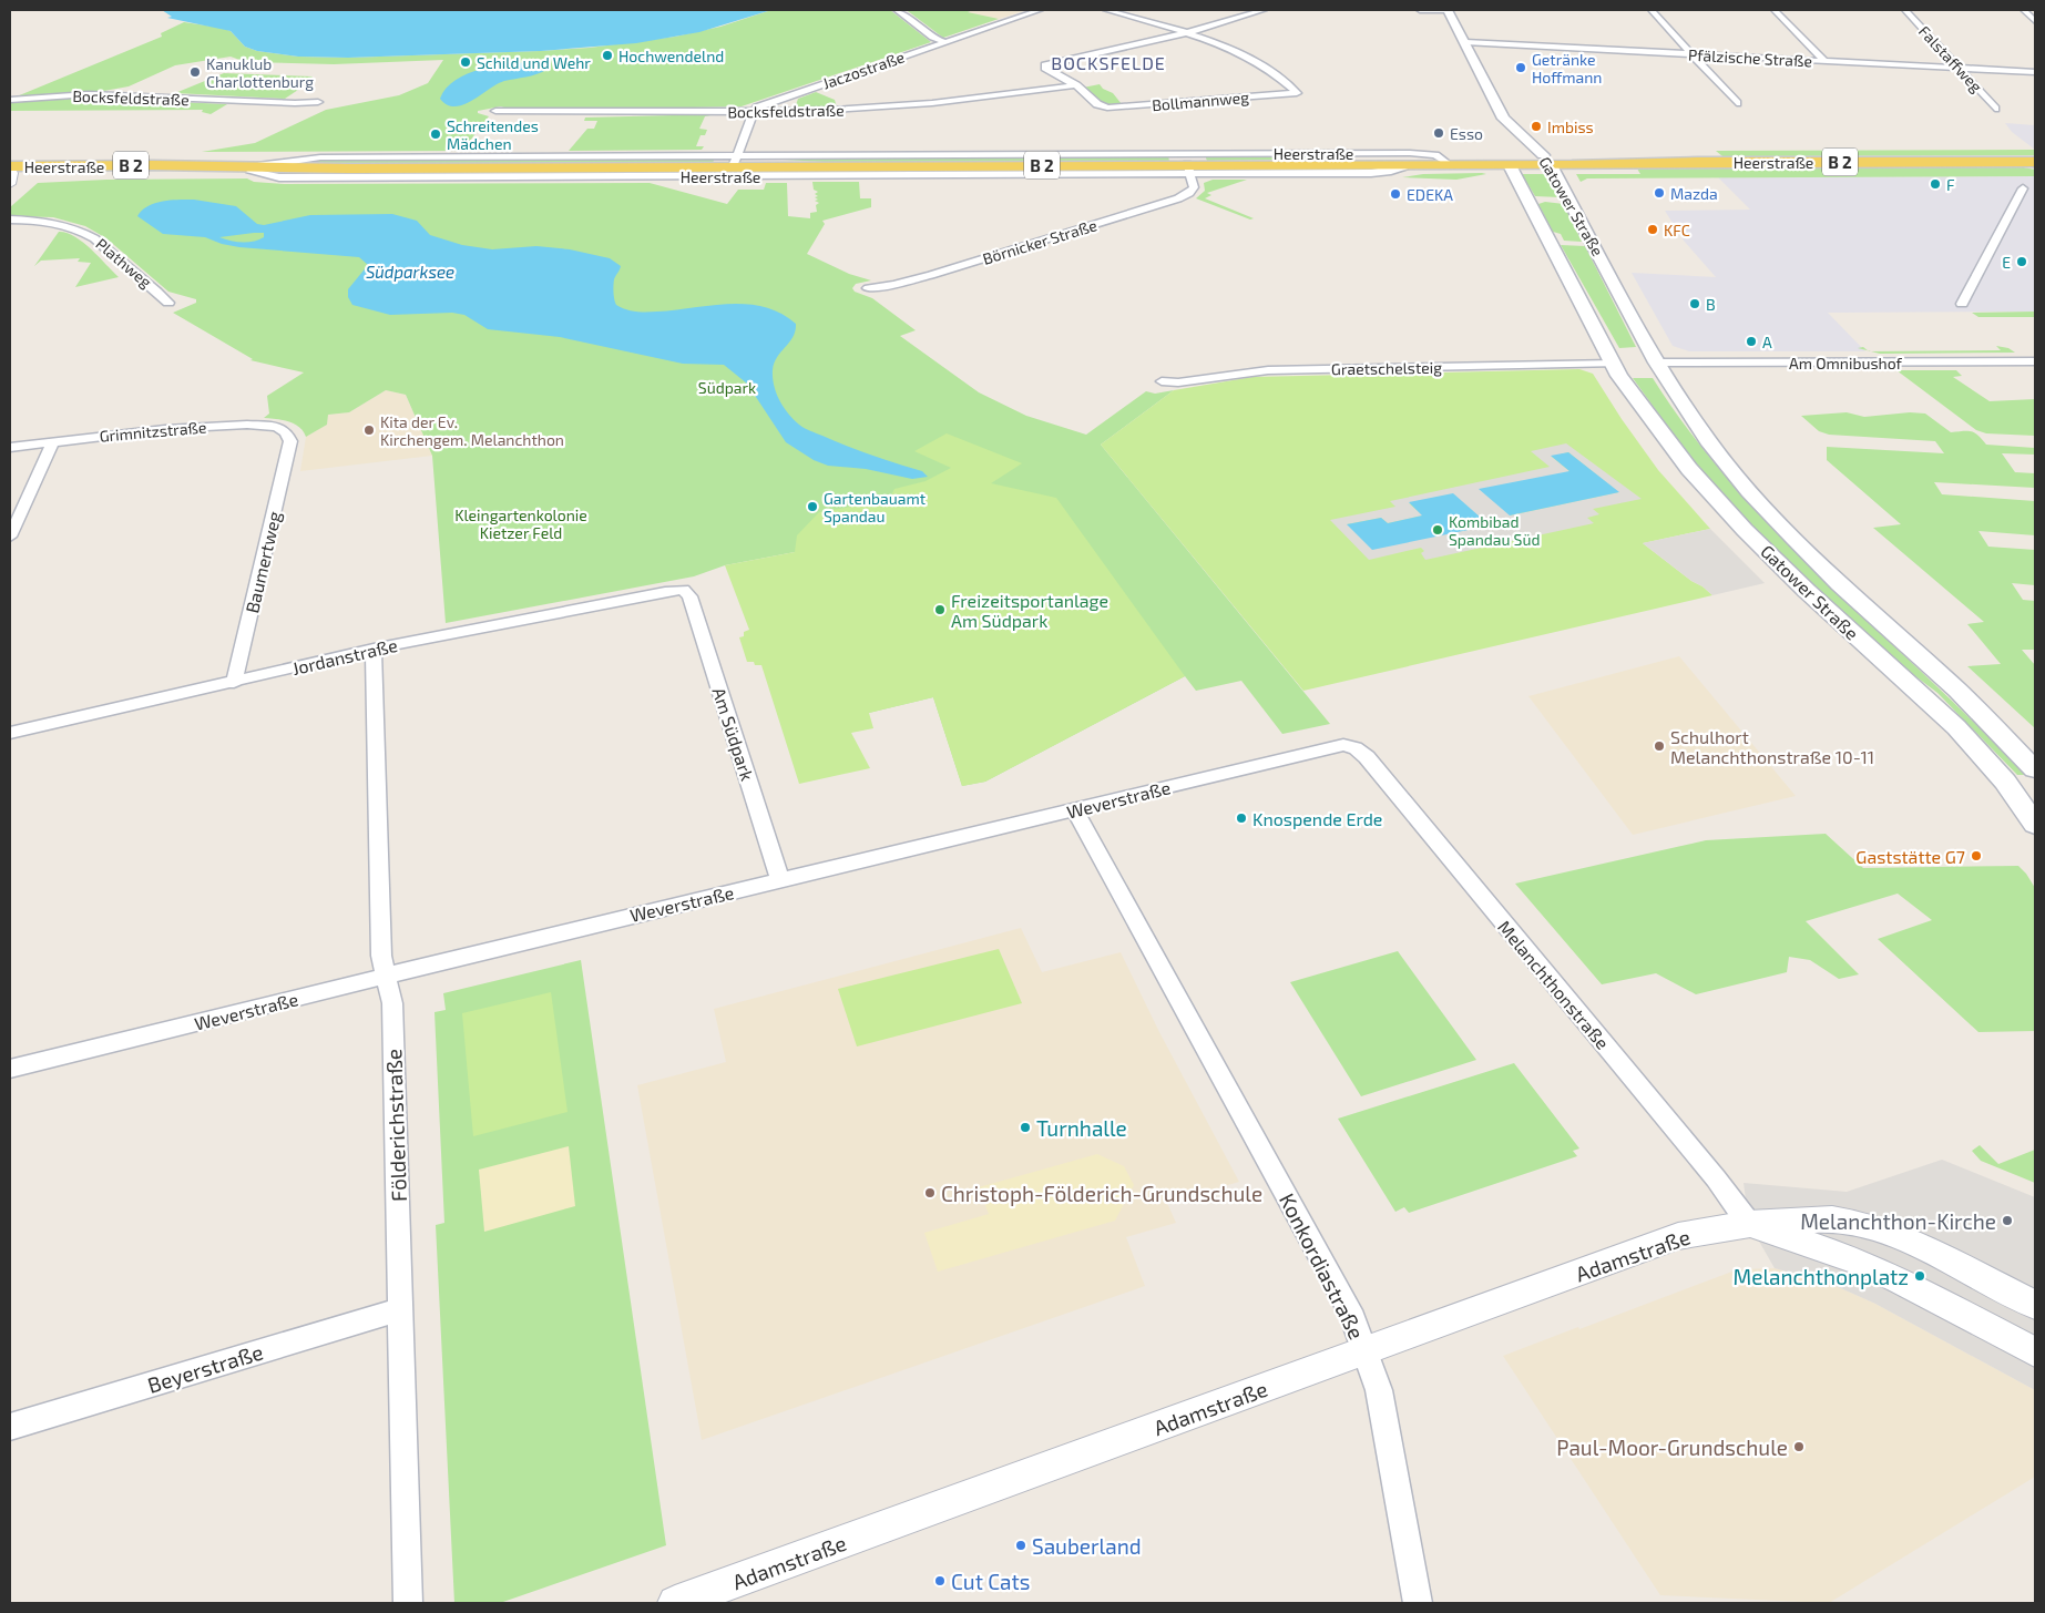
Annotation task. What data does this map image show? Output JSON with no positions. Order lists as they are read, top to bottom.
{
  "streets": {
    "main road": ["Heerstraße", "B 2", "Gatower Straße"],
    "street": [
      "Pfälzische Straße",
      "Falstaffweg",
      "Jaczostraße",
      "Bocksfeldstraße",
      "Bollmannweg",
      "Börnicker Straße",
      "Plathweg",
      "Am Omnibushof",
      "Graetschelsteig",
      "Grimnitzstraße",
      "Baumertweg",
      "Jordanstraße",
      "Am Südpark",
      "Weverstraße",
      "Melanchthonstraße",
      "Földerichstraße",
      "Adamstraße",
      "Konkordiastraße",
      "Beyerstraße"
    ]
  },
  "crossings": [
    ["Pfälzische Straße", "Falstaffweg"],
    ["Pfälzische Straße", "Gatower Straße"],
    ["Jaczostraße", "Bocksfeldstraße"],
    ["Heerstraße", "Gatower Straße"],
    ["Heerstraße", "Börnicker Straße"],
    ["Gatower Straße", "Am Omnibushof"],
    ["Gatower Straße", "Graetschelsteig"],
    ["Grimnitzstraße", "Baumertweg"],
    ["Baumertweg", "Jordanstraße"],
    ["Jordanstraße", "Am Südpark"],
    ["Jordanstraße", "Földerichstraße"],
    ["Am Südpark", "Weverstraße"],
    ["Weverstraße", "Melanchthonstraße"],
    ["Weverstraße", "Földerichstraße"],
    ["Weverstraße", "Konkordiastraße"],
    ["Melanchthonstraße", "Adamstraße"],
    ["Földerichstraße", "Beyerstraße"],
    ["Adamstraße", "Konkordiastraße"]
  ],
  "districts": ["BOCKSFELDE"],
  "water": ["Südparksee"],
  "parks": ["Südpark", "Kleingartenkolonie Kietzer Feld"],
  "places": [
    "Hochwendelnd",
    "Schild und Wehr",
    "Getränke Hoffmann",
    "Kanuklub Charlottenburg",
    "Imbiss",
    "Esso",
    "Schreitendes Mädchen",
    "F",
    "Mazda",
    "EDEKA",
    "KFC",
    "E",
    "B",
    "A",
    "Kita der Ev. Kirchengem. Melanchthon",
    "Gartenbauamt Spandau",
    "Kombibad Spandau Süd",
    "Freizeitsportanlage Am Südpark",
    "Schulhort Melanchthonstraße 10-11",
    "Knospende Erde",
    "Gaststätte G7",
    "Turnhalle",
    "Christoph-Földerich-Grundschule",
    "Melanchthon-Kirche",
    "Melanchthonplatz",
    "Paul-Moor-Grundschule",
    "Sauberland",
    "Cut Cats"
  ]
}
